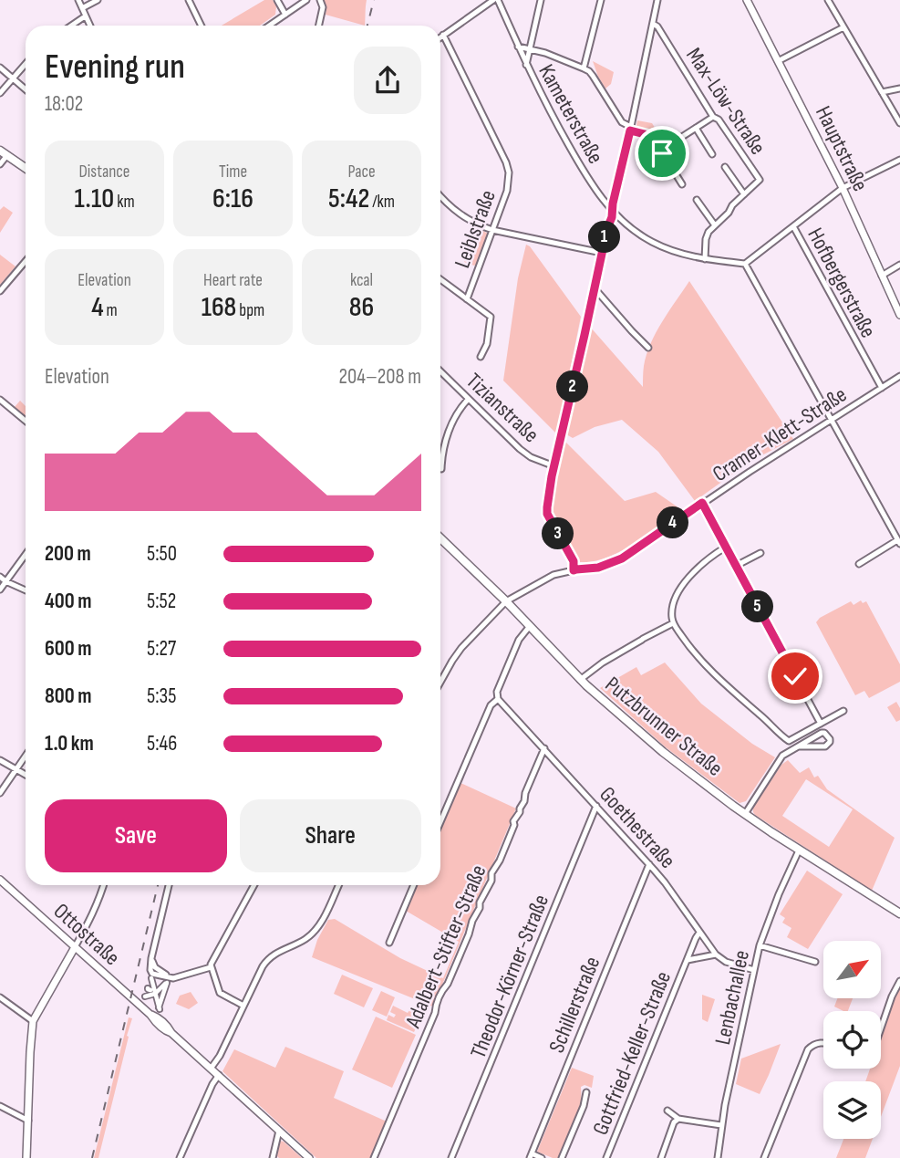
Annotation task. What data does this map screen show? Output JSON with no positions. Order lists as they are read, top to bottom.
{
  "streets": {
    "main road": ["Putzbrunner Straße"],
    "street": [
      "Max-Löw-Straße",
      "Kameterstraße",
      "Hauptstraße",
      "Leiblstraße",
      "Hofbergerstraße",
      "Tizianstraße",
      "Cramer-Klett-Straße",
      "Goethestraße",
      "Ottostraße",
      "Adalbert-Stifter-Straße",
      "Theodor-Körner-Straße",
      "Lenbachallee",
      "Schillerstraße",
      "Gottfried-Keller-Straße"
    ]
  },
  "crossings": [
    ["Max-Löw-Straße", "Kameterstraße"],
    ["Hofbergerstraße", "Cramer-Klett-Straße"],
    ["Cramer-Klett-Straße", "Putzbrunner Straße"],
    ["Putzbrunner Straße", "Lenbachallee"],
    ["Goethestraße", "Adalbert-Stifter-Straße"],
    ["Goethestraße", "Theodor-Körner-Straße"],
    ["Goethestraße", "Lenbachallee"],
    ["Goethestraße", "Schillerstraße"],
    ["Goethestraße", "Gottfried-Keller-Straße"]
  ],
  "north": "top right",
  "page": {
    "heading": ["Evening run", "18:02"],
    "stats": [
      ["Distance", "1.10 km"],
      ["Time", "6:16"],
      ["Pace", "5:42 /km"],
      ["Elevation", "4 m"],
      ["Heart rate", "168 bpm"],
      ["kcal", "86"]
    ],
    "pins": [
      "1",
      "2",
      "4",
      "3",
      "5"
    ],
    "chart": ["Elevation", "204–208 m"],
    "list": [
      {
        "name": "200 m",
        "note": "5:50"
      },
      {
        "name": "400 m",
        "note": "5:52"
      },
      {
        "name": "600 m",
        "note": "5:27"
      },
      {
        "name": "800 m",
        "note": "5:35"
      },
      {
        "name": "1.0 km",
        "note": "5:46"
      }
    ],
    "buttons": ["Save", "Share"]
  }
}
